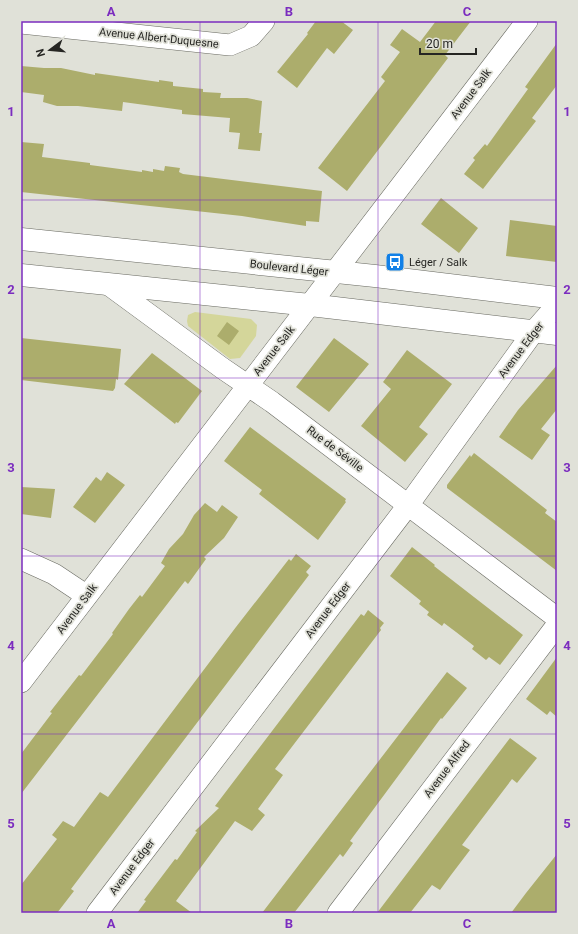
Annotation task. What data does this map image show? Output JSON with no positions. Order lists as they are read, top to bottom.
{
  "streets": {
    "main road": ["Boulevard Léger"],
    "street": [
      "Avenue Albert-Duquesne",
      "Avenue Salk",
      "Avenue Edger",
      "Rue de Séville",
      "Avenue Alfred"
    ]
  },
  "crossings": [
    ["Avenue Salk", "Boulevard Léger"],
    ["Avenue Salk", "Rue de Séville"],
    ["Avenue Edger", "Rue de Séville"]
  ],
  "places": {
    "bus stop": ["Léger / Salk"]
  },
  "scale_bar": "20 m",
  "north": "left",
  "grid": {
    "columns": ["A", "B", "C"],
    "rows": [
      "1",
      "2",
      "3",
      "4",
      "5"
    ]
  }
}
